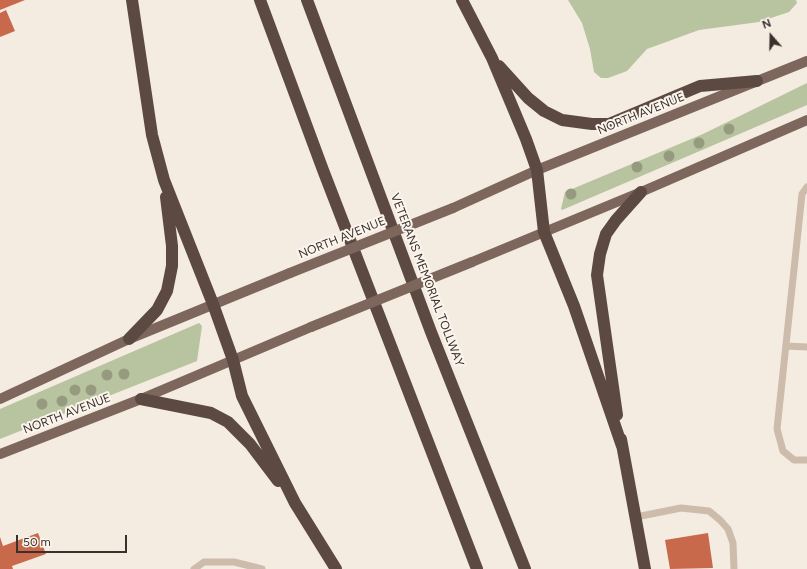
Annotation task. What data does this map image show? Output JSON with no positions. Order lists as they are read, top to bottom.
{
  "streets": {
    "highway": ["VETERANS MEMORIAL TOLLWAY"],
    "main road": ["NORTH AVENUE"]
  },
  "scale_bar": "50 m",
  "north": "top"
}
